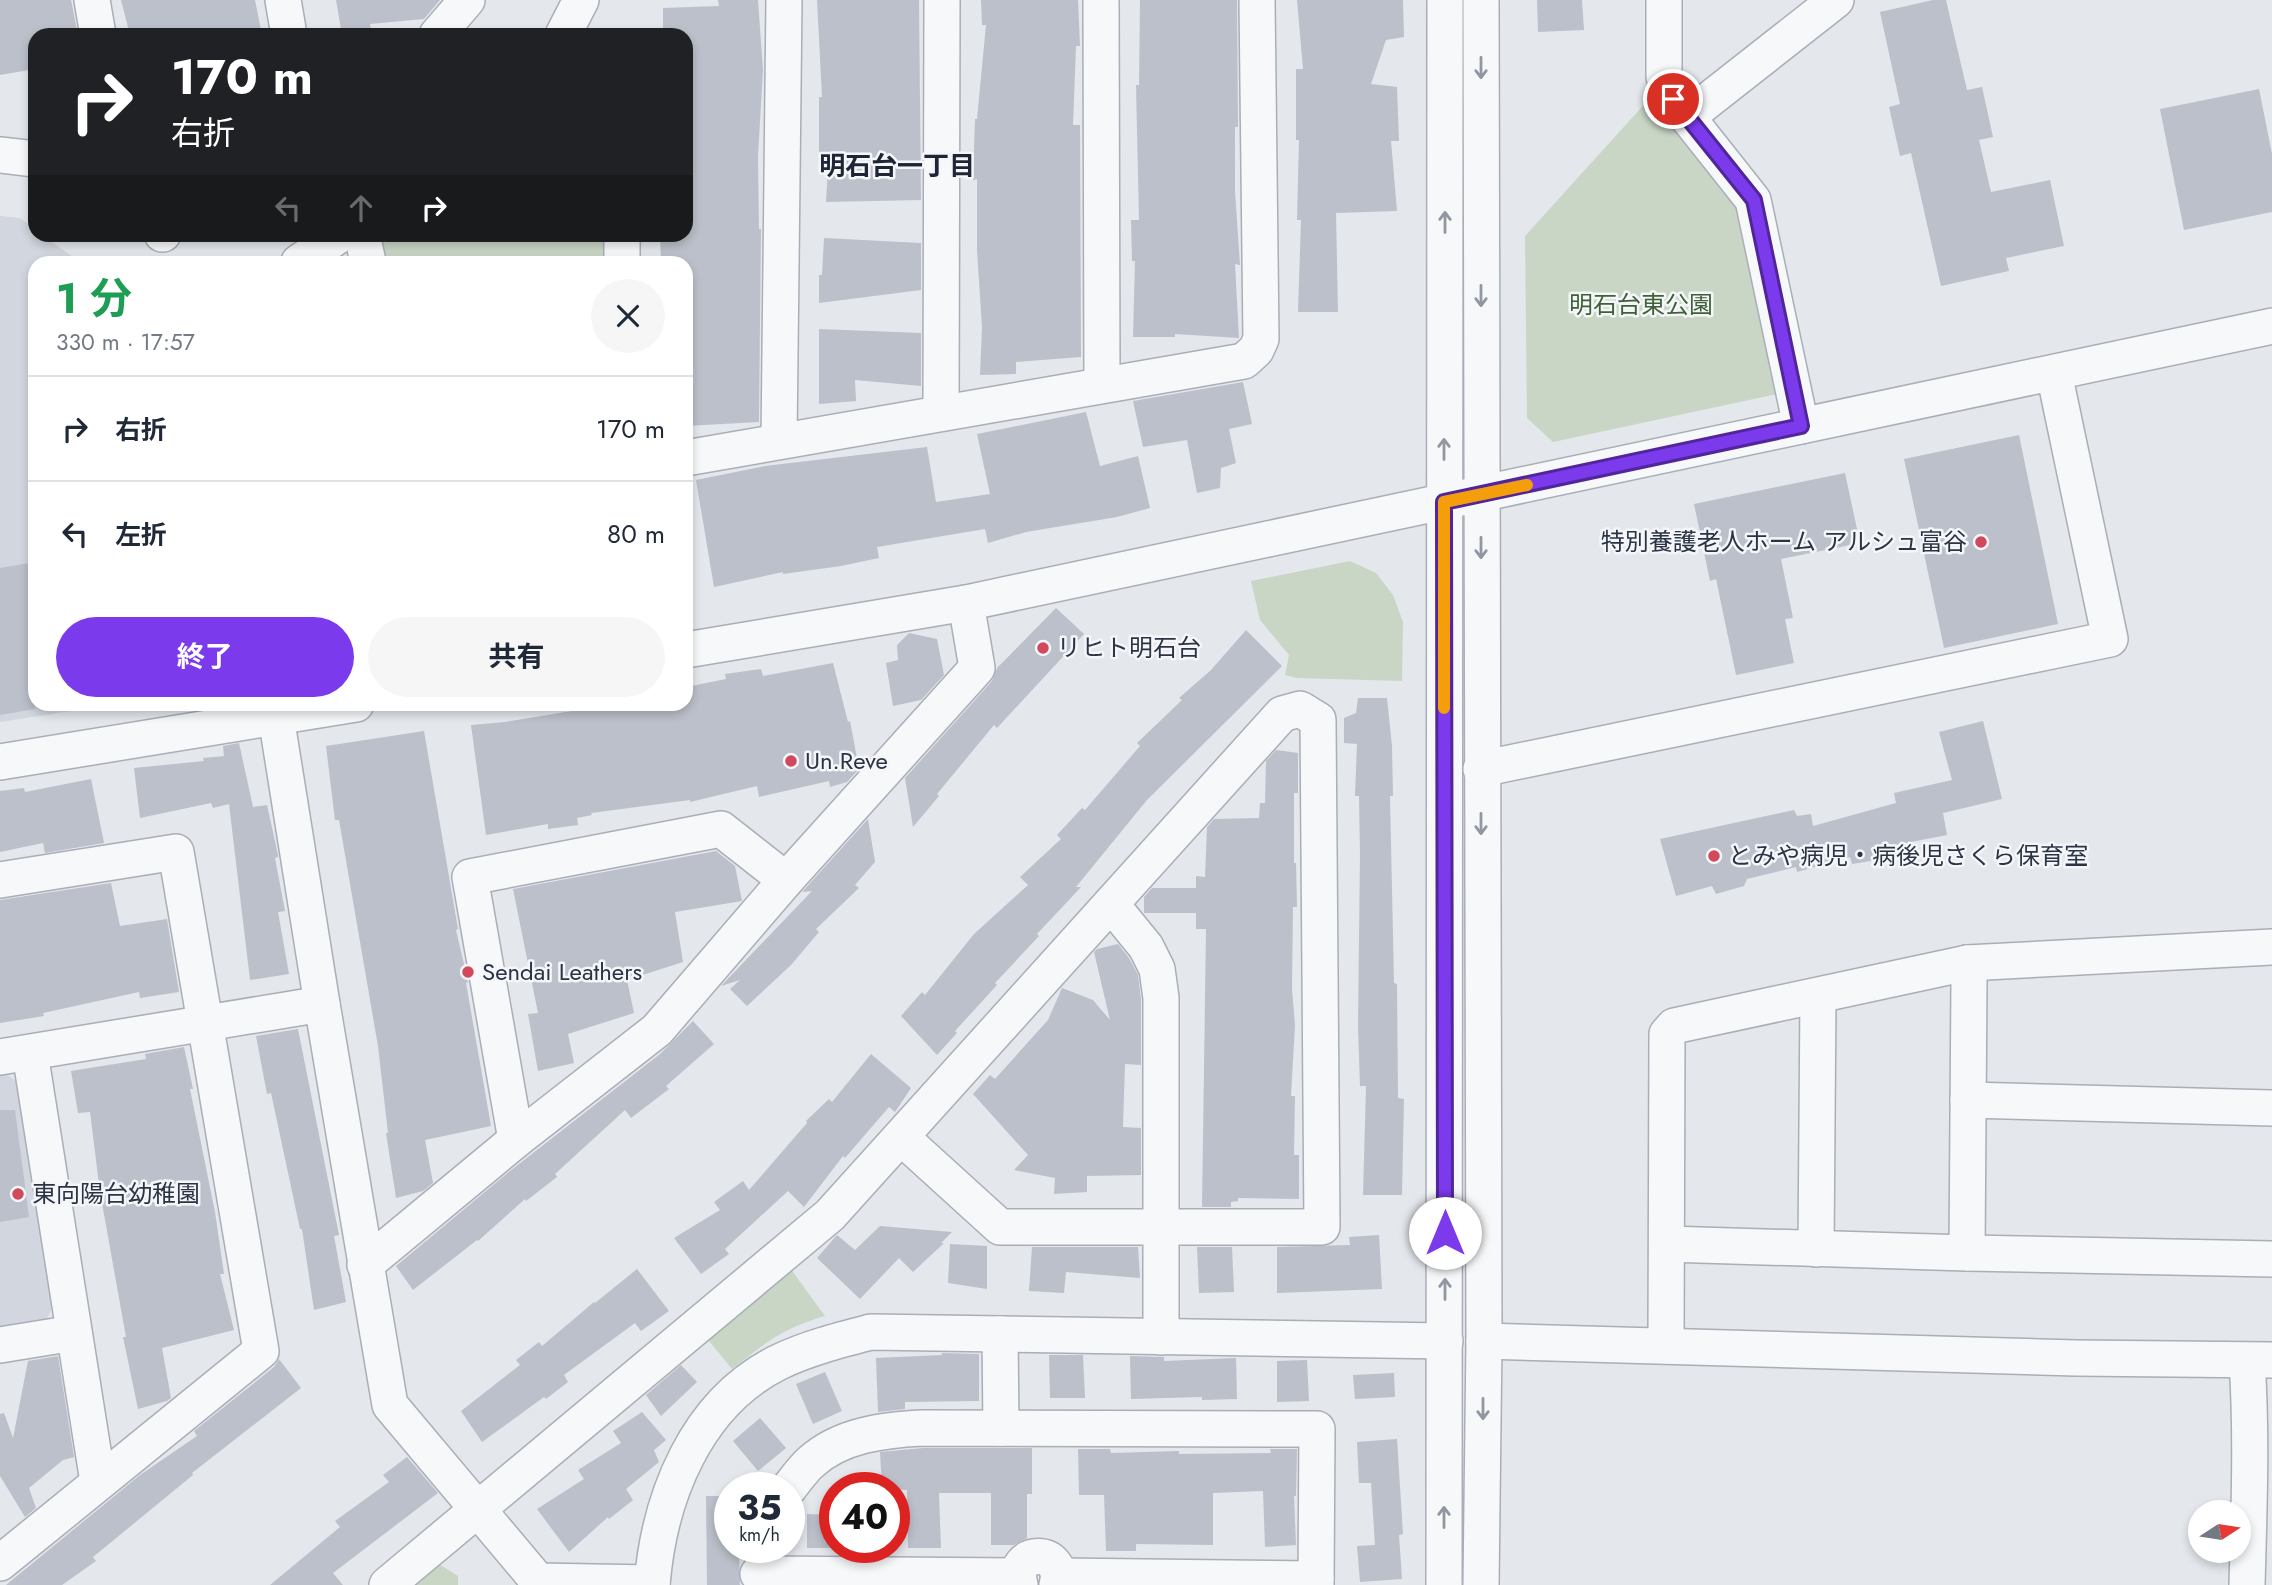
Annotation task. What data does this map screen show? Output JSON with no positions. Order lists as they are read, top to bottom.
{
  "districts": ["明石台一丁目"],
  "parks": ["明石台東公園"],
  "places": [
    "特別養護老人ホーム アルシュ富谷",
    "リヒト明石台",
    "Un.Reve",
    "とみや病児・病後児さくら保育室",
    "Sendai Leathers",
    "東向陽台幼稚園"
  ],
  "north": "right",
  "page": {
    "turn": ["170 m", "右折"],
    "heading": ["1 分", "330 m · 17:57"],
    "list": [
      {
        "name": "右折",
        "value": "170 m"
      },
      {
        "name": "左折",
        "value": "80 m"
      }
    ],
    "buttons": ["終了", "共有"],
    "speed": "35 km/h",
    "limit": "40"
  }
}
